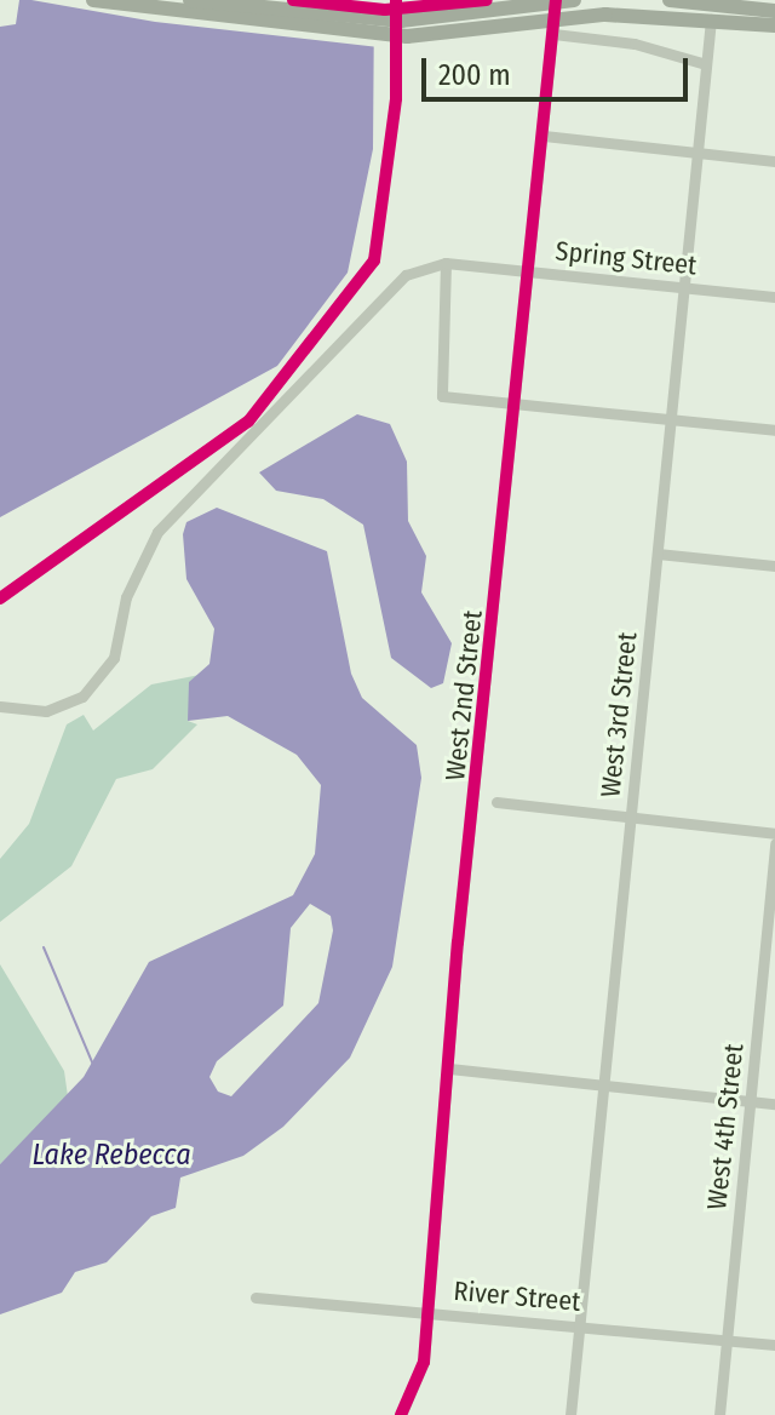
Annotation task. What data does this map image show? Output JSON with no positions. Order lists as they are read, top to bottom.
{
  "streets": {
    "street": [
      "Spring Street",
      "West 2nd Street",
      "West 3rd Street",
      "West 4th Street",
      "River Street"
    ]
  },
  "crossings": [
    ["Spring Street", "West 2nd Street"],
    ["Spring Street", "West 3rd Street"],
    ["West 2nd Street", "River Street"],
    ["West 3rd Street", "River Street"],
    ["West 4th Street", "River Street"]
  ],
  "water": ["Lake Rebecca"],
  "scale_bar": "200 m"
}
